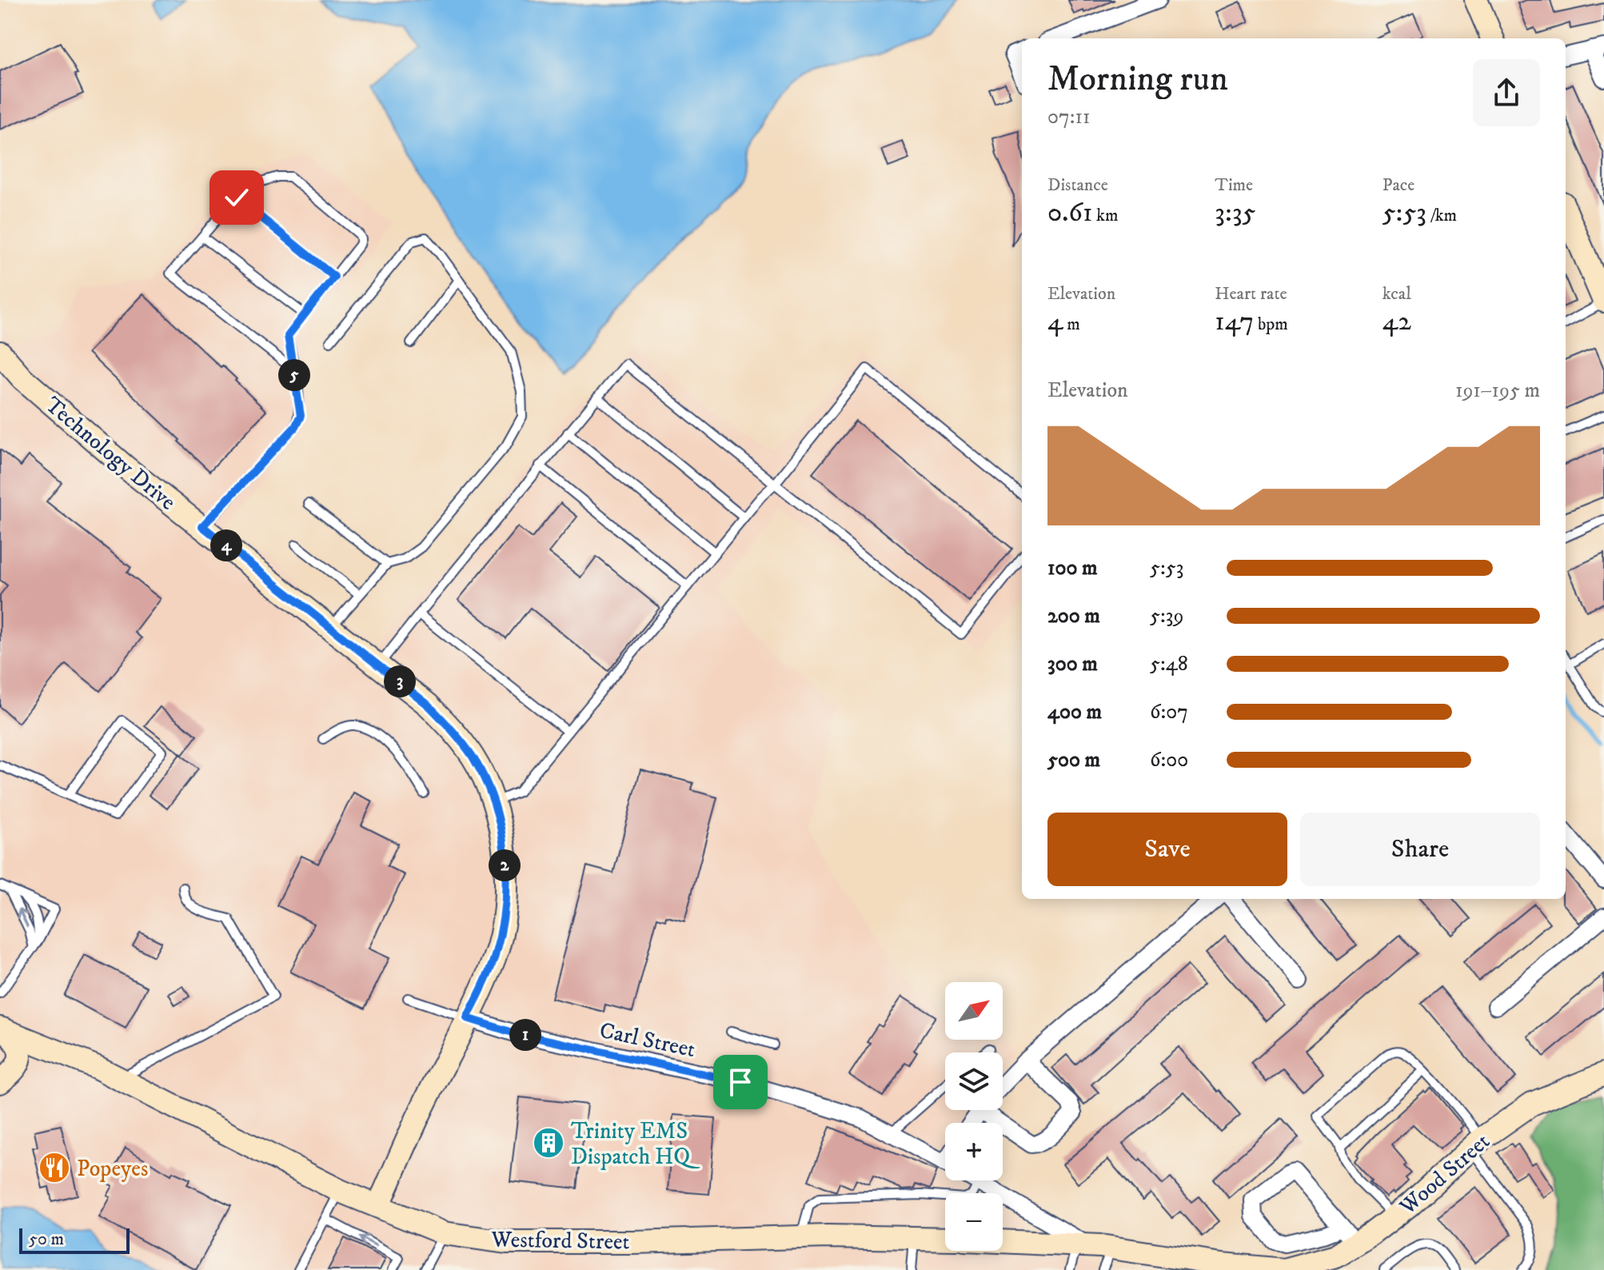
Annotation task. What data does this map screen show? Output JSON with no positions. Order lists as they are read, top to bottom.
{
  "streets": {
    "main road": ["Technology Drive", "Wood Street", "Westford Street"],
    "street": ["Carl Street"]
  },
  "crossings": [
    ["Technology Drive", "Carl Street"],
    ["Technology Drive", "Westford Street"]
  ],
  "places": {
    "building": ["Trinity EMS Dispatch HQ"],
    "restaurant": ["Popeyes"]
  },
  "scale_bar": "50 m",
  "north": "top right",
  "page": {
    "heading": ["Morning run", "07:11"],
    "stats": [
      ["Distance", "0.61 km"],
      ["Time", "3:35"],
      ["Pace", "5:53 /km"],
      ["Elevation", "4 m"],
      ["Heart rate", "147 bpm"],
      ["kcal", "42"]
    ],
    "pins": [
      "5",
      "4",
      "3",
      "2",
      "1"
    ],
    "chart": ["Elevation", "191–195 m"],
    "list": [
      {
        "name": "100 m",
        "note": "5:53"
      },
      {
        "name": "200 m",
        "note": "5:39"
      },
      {
        "name": "300 m",
        "note": "5:48"
      },
      {
        "name": "400 m",
        "note": "6:07"
      },
      {
        "name": "500 m",
        "note": "6:00"
      }
    ],
    "buttons": ["Save", "Share"],
    "map_buttons": ["+", "−"],
    "scale": "50 m"
  }
}
